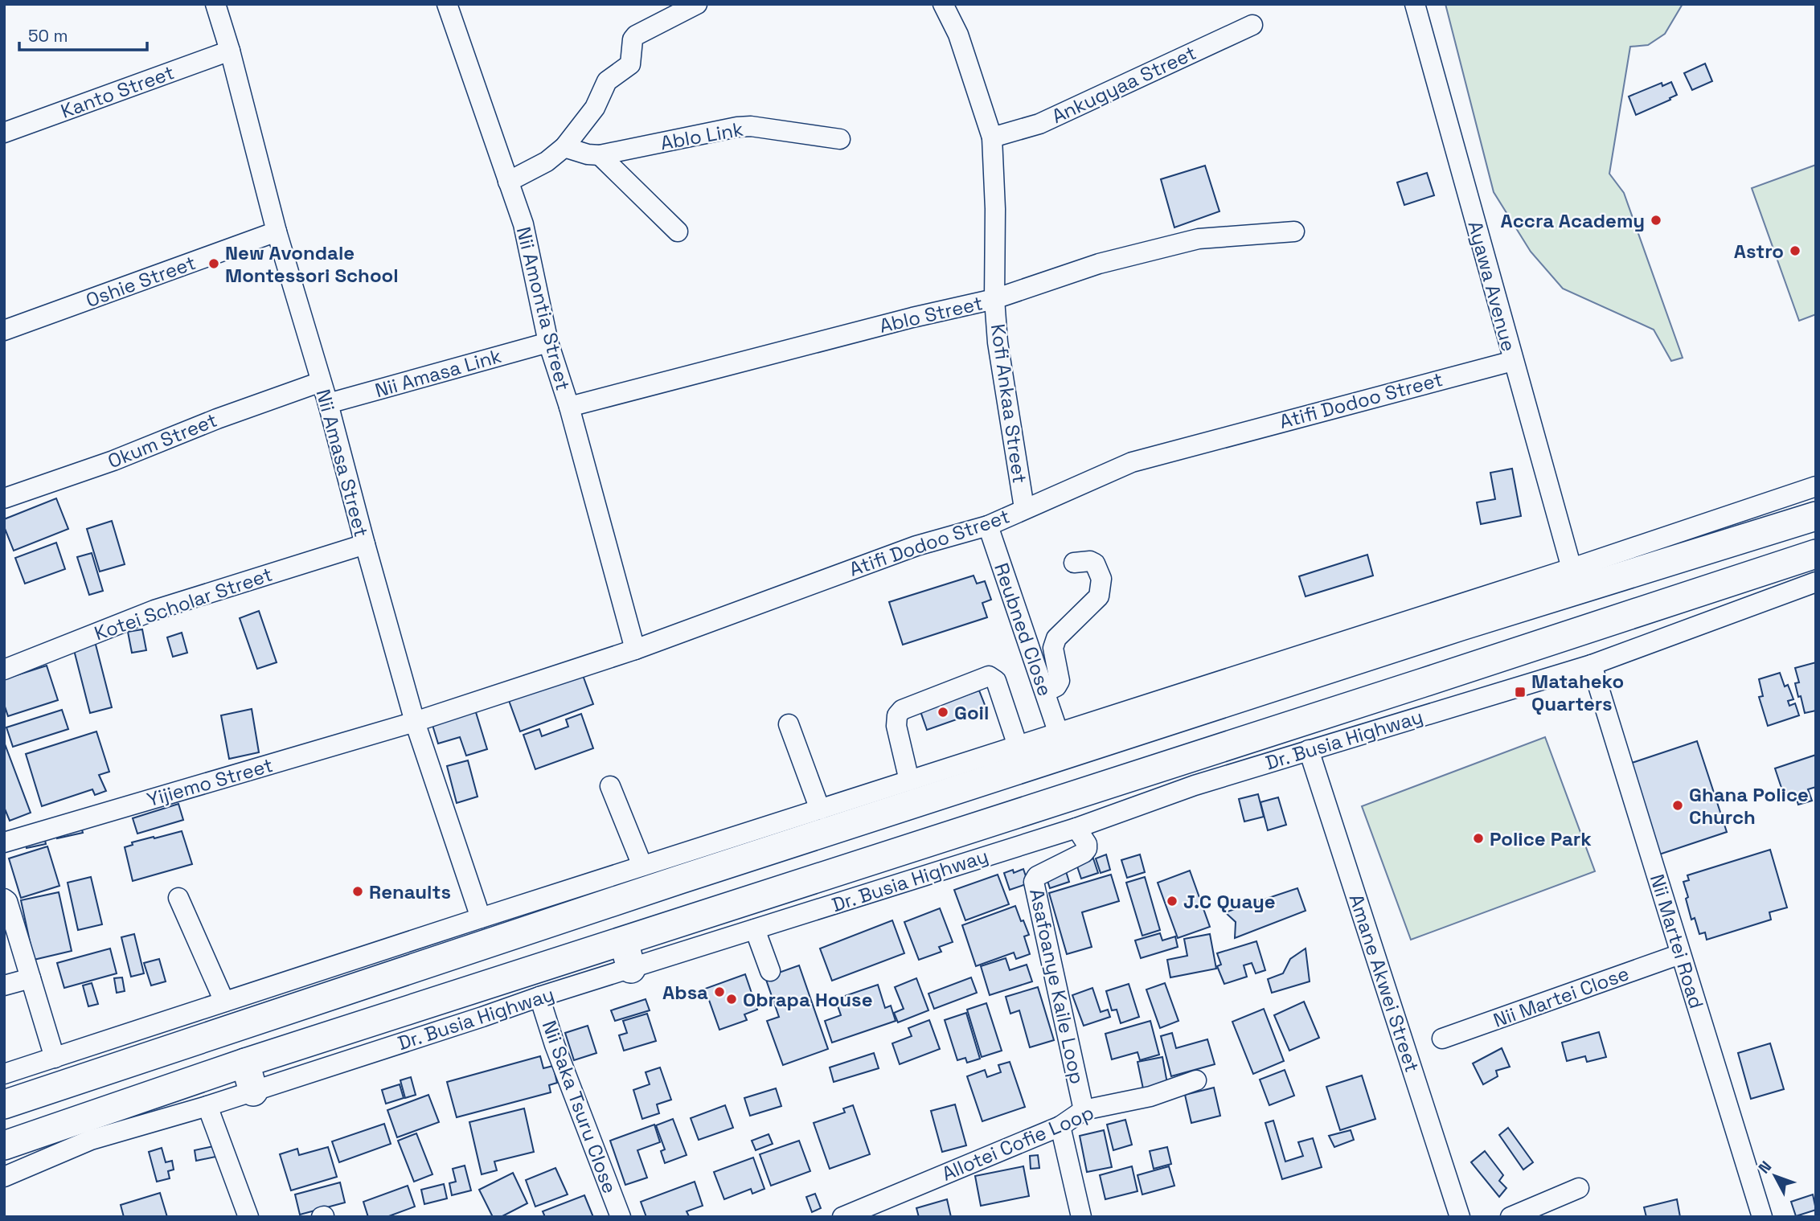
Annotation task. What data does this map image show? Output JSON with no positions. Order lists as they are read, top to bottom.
{
  "streets": {
    "highway": ["Dr. Busia Highway"],
    "street": [
      "Ankugyaa Street",
      "Kanto Street",
      "Ablo Link",
      "Oshie Street",
      "Ayawa Avenue",
      "Nii Amontia Street",
      "Ablo Street",
      "Nii Amasa Link",
      "Atifi Dodoo Street",
      "Kofi Ankaa Street",
      "Okum Street",
      "Nii Amasa Street",
      "Kotei Scholar Street",
      "Reubned Close",
      "Yijiemo Street",
      "Nii Martei Road",
      "Amane Akwei Street",
      "Asafoanye Kaile Loop",
      "Nii Martei Close",
      "Nii Saka Tsuru Close",
      "Allotei Cofie Loop"
    ]
  },
  "crossings": [
    ["Ankugyaa Street", "Kofi Ankaa Street"],
    ["Kanto Street", "Nii Amasa Street"],
    ["Oshie Street", "Nii Amasa Street"],
    ["Ayawa Avenue", "Atifi Dodoo Street"],
    ["Nii Amontia Street", "Ablo Street"],
    ["Nii Amontia Street", "Nii Amasa Link"],
    ["Nii Amontia Street", "Atifi Dodoo Street"],
    ["Ablo Street", "Kofi Ankaa Street"],
    ["Nii Amasa Link", "Nii Amasa Street"],
    ["Atifi Dodoo Street", "Kofi Ankaa Street"],
    ["Atifi Dodoo Street", "Nii Amasa Street"],
    ["Atifi Dodoo Street", "Reubned Close"],
    ["Atifi Dodoo Street", "Yijiemo Street"],
    ["Okum Street", "Nii Amasa Street"],
    ["Nii Amasa Street", "Kotei Scholar Street"],
    ["Nii Amasa Street", "Yijiemo Street"],
    ["Dr. Busia Highway", "Nii Martei Road"],
    ["Dr. Busia Highway", "Amane Akwei Street"],
    ["Dr. Busia Highway", "Asafoanye Kaile Loop"],
    ["Dr. Busia Highway", "Nii Saka Tsuru Close"],
    ["Nii Martei Road", "Nii Martei Close"],
    ["Asafoanye Kaile Loop", "Allotei Cofie Loop"]
  ],
  "places": {
    "other": [
      "Accra Academy",
      "Astro",
      "New Avondale Montessori School",
      "Goil",
      "Ghana Police Church",
      "Police Park",
      "Renaults",
      "J.C Quaye",
      "Absa",
      "Obrapa House"
    ],
    "transit": ["Mataheko Quarters"]
  },
  "scale_bar": "50 m",
  "north": "top left"
}
